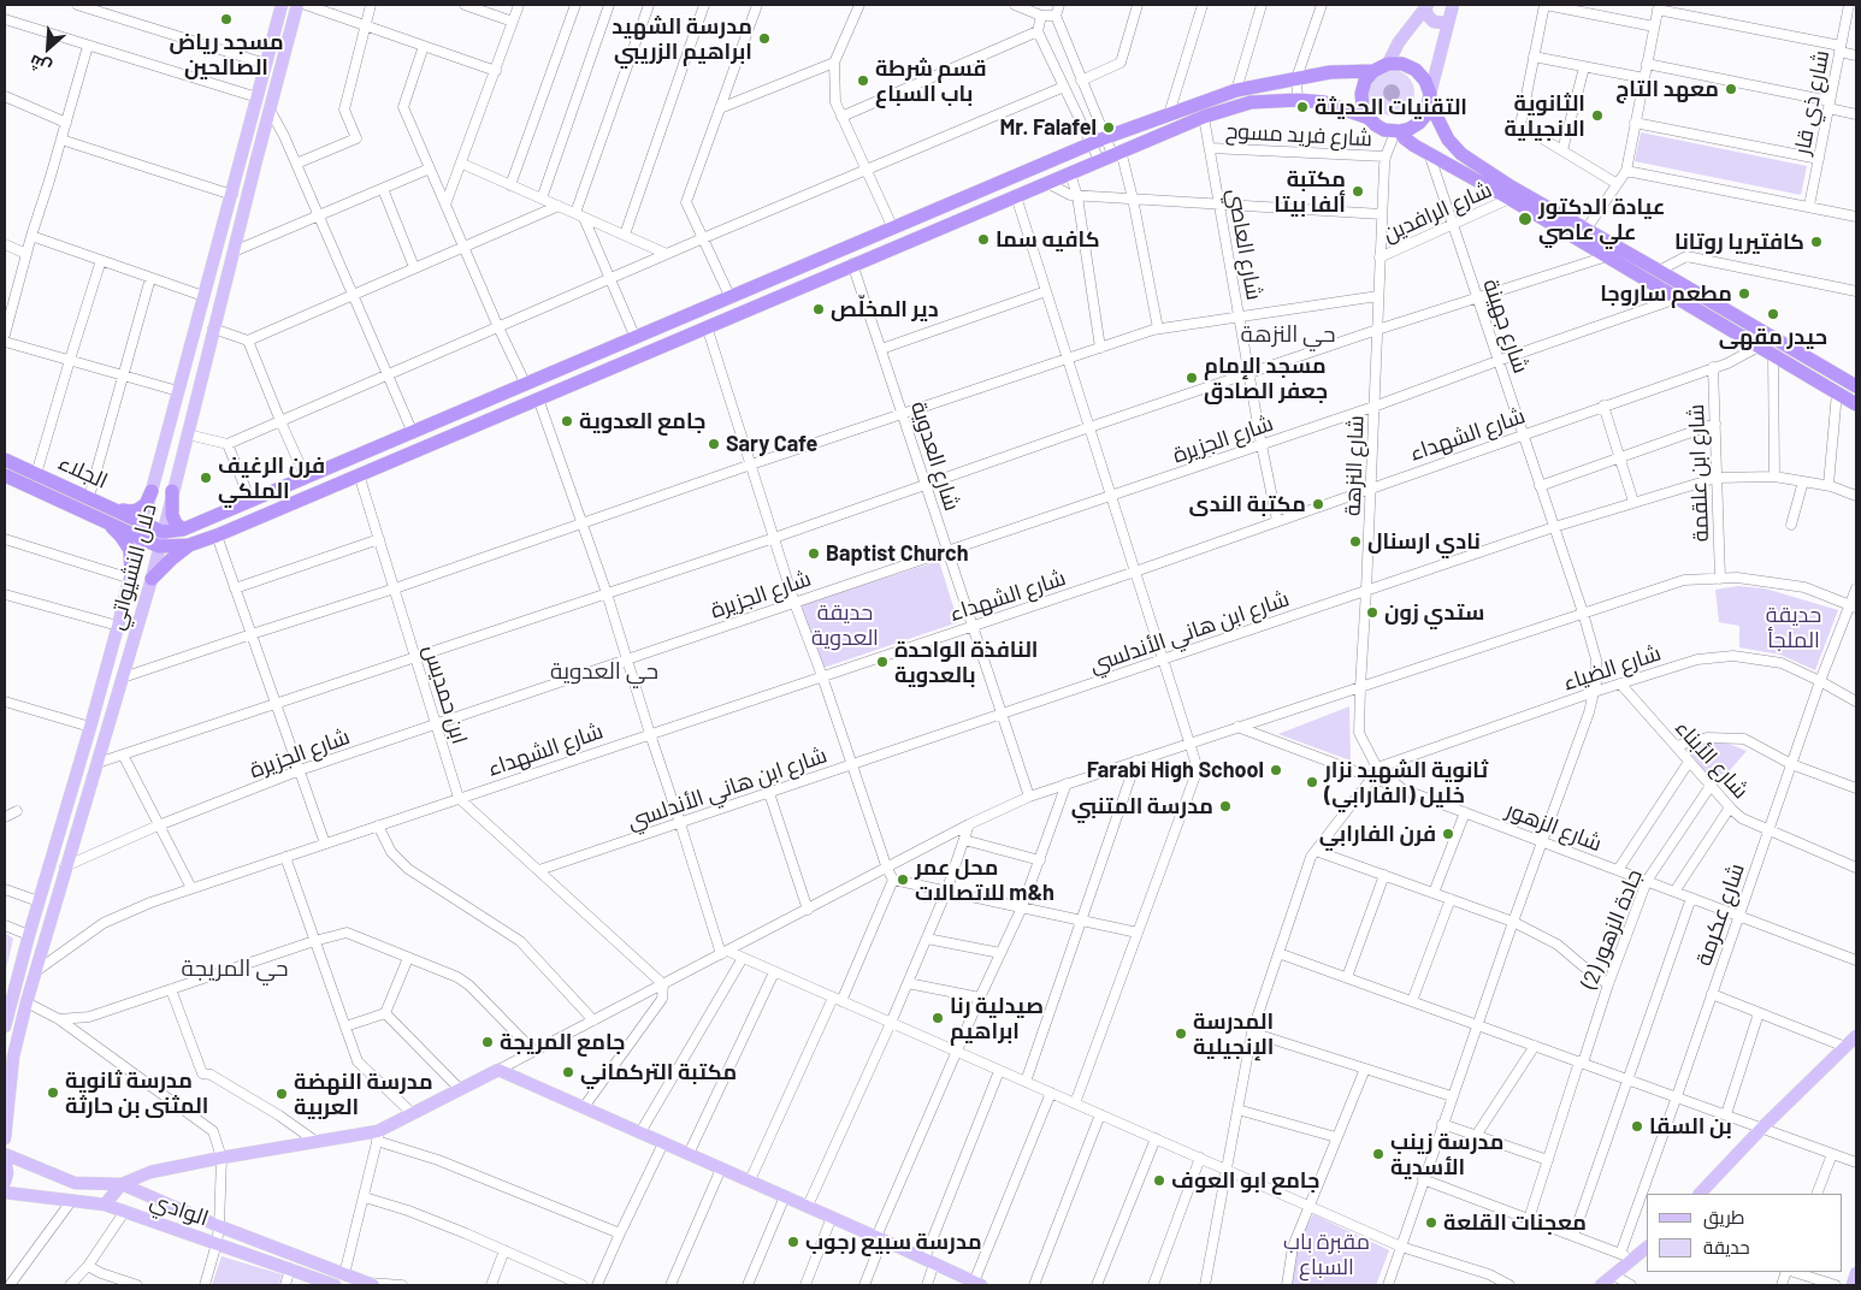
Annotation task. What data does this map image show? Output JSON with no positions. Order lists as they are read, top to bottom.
{
  "streets": {
    "highway": ["الجلاء"],
    "main road": ["دلال النشيواتي", "الوادي"],
    "street": [
      "شارع ذي قار",
      "شارع فريد مسوح",
      "شارع الرافدين",
      "شارع العاصي",
      "شارع جهينة",
      "شارع الشهداء",
      "شارع الجزيرة",
      "شارع العدوية",
      "شارع النزهة",
      "شارع ابن علقمة",
      "شارع ابن هاني الأندلسي",
      "شارع الضياء",
      "ابن حمديس",
      "شارع الأبناء",
      "شارع الزهور",
      "شارع عكرمة",
      "جادة الزهور (2)"
    ]
  },
  "crossings": [
    ["شارع فريد مسوح", "شارع العاصي"],
    ["شارع فريد مسوح", "شارع النزهة"],
    ["شارع الرافدين", "شارع جهينة"],
    ["شارع الرافدين", "شارع النزهة"],
    ["شارع العاصي", "شارع الشهداء"],
    ["شارع العاصي", "شارع الجزيرة"],
    ["شارع جهينة", "شارع الشهداء"],
    ["شارع جهينة", "شارع الجزيرة"],
    ["شارع جهينة", "شارع ابن هاني الأندلسي"],
    ["شارع جهينة", "شارع الضياء"],
    ["شارع جهينة", "شارع الزهور"],
    ["شارع الشهداء", "شارع العدوية"],
    ["شارع الشهداء", "شارع النزهة"],
    ["شارع الشهداء", "شارع ابن علقمة"],
    ["شارع الشهداء", "دلال النشيواتي"],
    ["شارع الشهداء", "ابن حمديس"],
    ["شارع الجزيرة", "شارع العدوية"],
    ["شارع الجزيرة", "شارع النزهة"],
    ["شارع الجزيرة", "دلال النشيواتي"],
    ["شارع الجزيرة", "ابن حمديس"],
    ["شارع العدوية", "شارع ابن هاني الأندلسي"],
    ["شارع النزهة", "شارع ابن هاني الأندلسي"],
    ["شارع النزهة", "شارع الضياء"],
    ["شارع النزهة", "شارع الزهور"],
    ["الجلاء", "دلال النشيواتي"],
    ["شارع ابن علقمة", "شارع ابن هاني الأندلسي"],
    ["شارع الضياء", "شارع الأبناء"],
    ["شارع الضياء", "شارع عكرمة"],
    ["شارع الأبناء", "شارع عكرمة"],
    ["شارع الأبناء", "جادة الزهور (2)"],
    ["شارع الزهور", "شارع عكرمة"],
    ["شارع الزهور", "جادة الزهور (2)"]
  ],
  "districts": ["حي النزهة", "حي العدوية", "حي المريجة"],
  "parks": ["حديقة العدوية", "حديقة الملجأ", "مقبرة باب السباع"],
  "places": [
    "مسجد رياض الصالحين",
    "مدرسة الشهيد ابراهيم الزريبي",
    "قسم شرطة باب السباع",
    "معهد التاج",
    "التقنيات الحديثة",
    "الثانوية الانجيلية",
    "Mr. Falafel",
    "مكتبة ألفا بيتا",
    "عيادة الدكتور علي عاصي",
    "كافيه سما",
    "كافتيريا روتانا",
    "مطعم ساروجا",
    "دير المخلّص",
    "حيدر مقهى",
    "مسجد الإمام جعفر الصادق",
    "جامع العدوية",
    "Sary Cafe",
    "فرن الرغيف الملكي",
    "مكتبة الندى",
    "نادي ارسنال",
    "Baptist Church",
    "ستدي زون",
    "النافذة الواحدة بالعدوية",
    "Farabi High School",
    "ثانوية الشهيد نزار خليل (الفارابي)",
    "مدرسة المتنبي",
    "فرن الفارابي",
    "محل عمر للاتصالات m&h",
    "صيدلية رنا ابراهيم",
    "المدرسة الإنجيلية",
    "جامع المريجة",
    "مكتبة التركماني",
    "مدرسة ثانوية المثنى بن حارثة",
    "مدرسة النهضة العربية",
    "بن السقا",
    "مدرسة زينب الأسدية",
    "جامع ابو العوف",
    "معجنات القلعة",
    "مدرسة سبيع رجوب"
  ],
  "legend": ["طريق", "حديقة"],
  "north": "bottom left"
}
